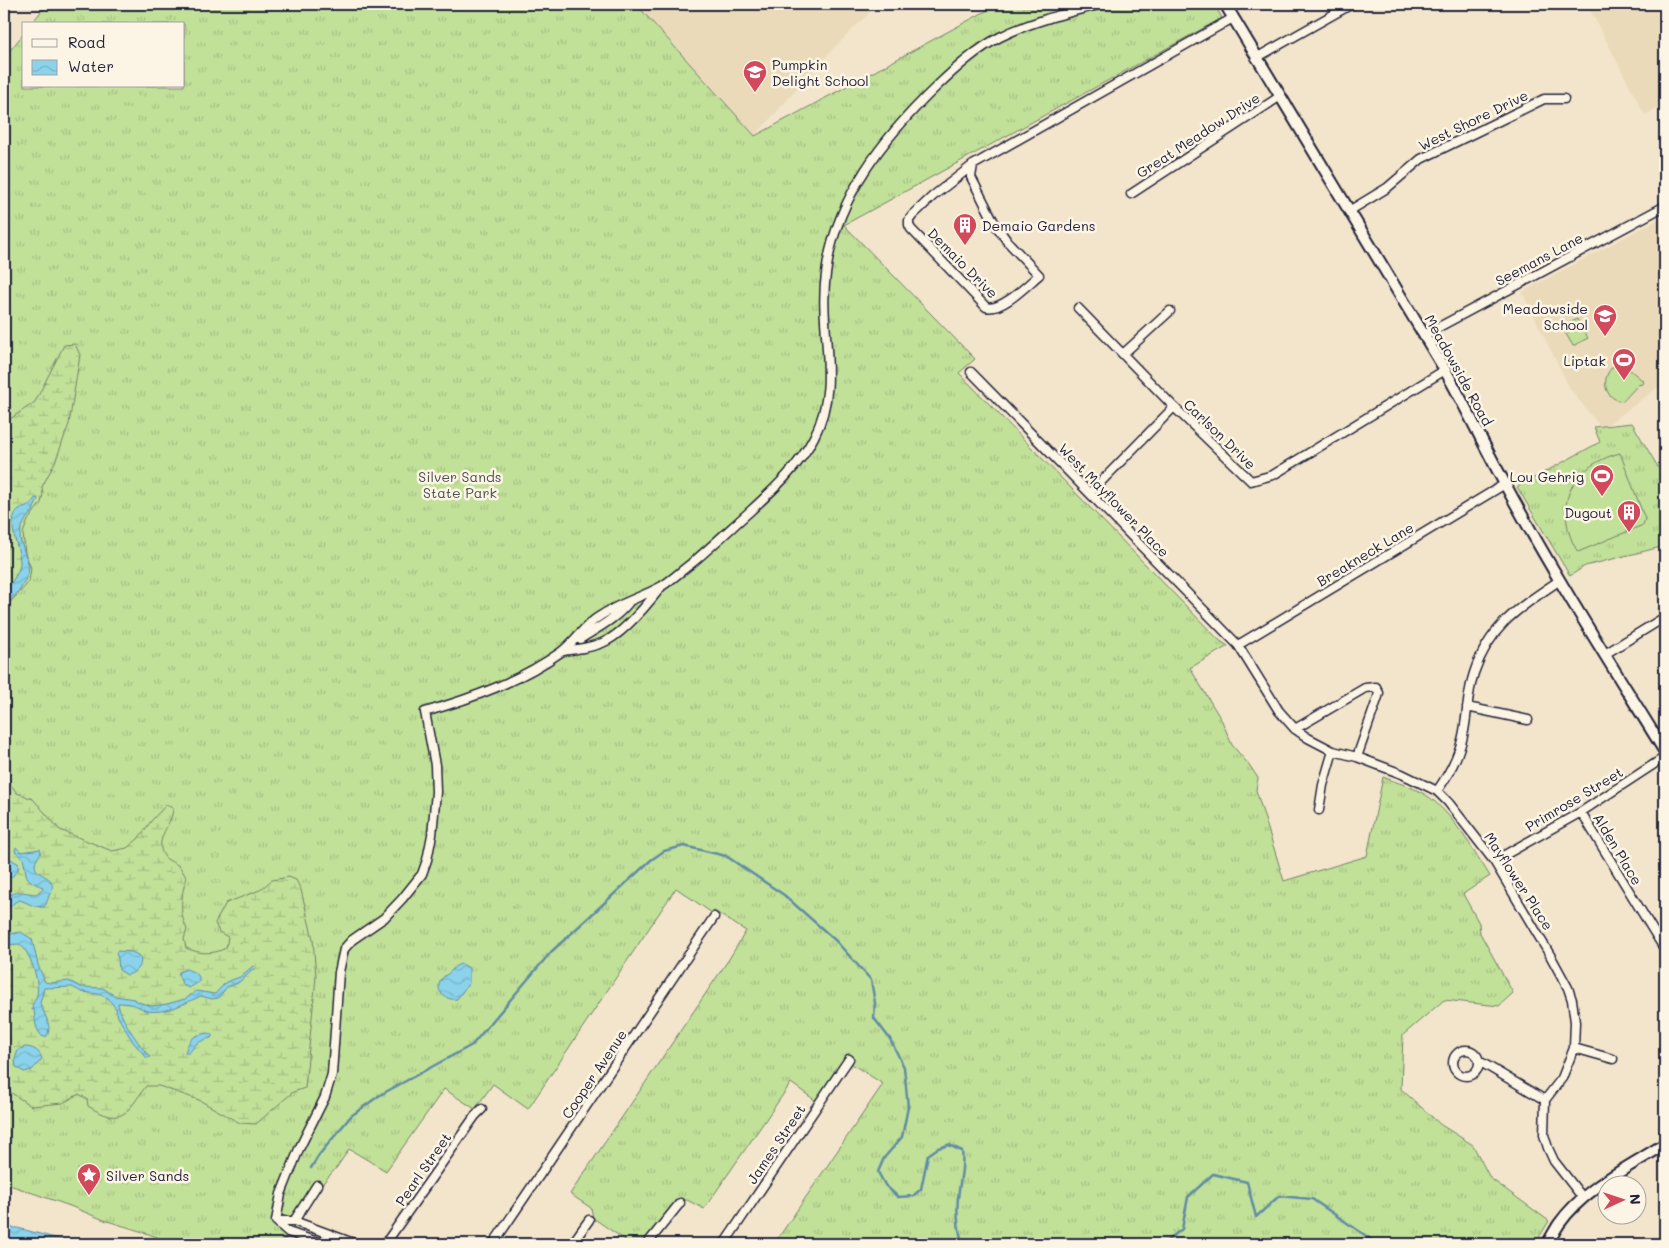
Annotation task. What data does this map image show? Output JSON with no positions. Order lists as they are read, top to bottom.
{
  "streets": {
    "main road": ["Meadowside Road"],
    "street": [
      "West Shore Drive",
      "Great Meadow Drive",
      "Seemans Lane",
      "Demaio Drive",
      "Carlson Drive",
      "West Mayflower Place",
      "Breakneck Lane",
      "Primrose Street",
      "Alden Place",
      "Mayflower Place",
      "Cooper Avenue",
      "James Street",
      "Pearl Street"
    ]
  },
  "crossings": [
    ["West Shore Drive", "Meadowside Road"],
    ["Great Meadow Drive", "Meadowside Road"],
    ["Seemans Lane", "Meadowside Road"],
    ["Demaio Drive", "Meadowside Road"],
    ["Meadowside Road", "Carlson Drive"],
    ["Meadowside Road", "Breakneck Lane"],
    ["West Mayflower Place", "Breakneck Lane"],
    ["West Mayflower Place", "Mayflower Place"],
    ["Breakneck Lane", "Mayflower Place"],
    ["Primrose Street", "Alden Place"],
    ["Primrose Street", "Mayflower Place"]
  ],
  "parks": ["Silver Sands State Park"],
  "places": {
    "school or university": ["Pumpkin Delight School", "Meadowside School"],
    "building": ["Demaio Gardens", "Dugout"],
    "sports": ["Liptak", "Lou Gehrig"],
    "place": ["Silver Sands"]
  },
  "legend": ["Road", "Water"],
  "north": "right"
}
